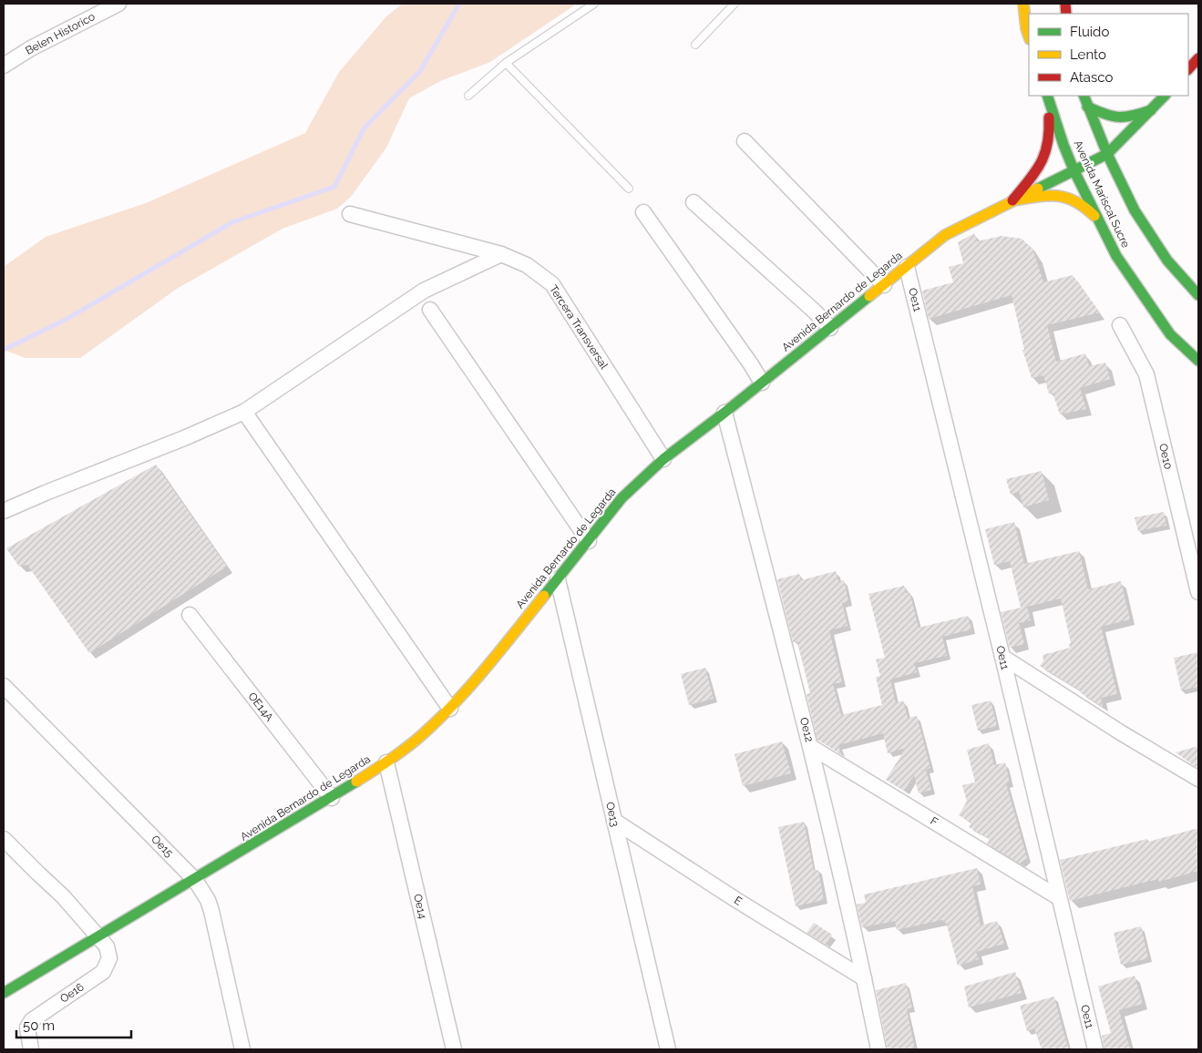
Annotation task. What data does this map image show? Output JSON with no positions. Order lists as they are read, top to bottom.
{
  "streets": {
    "street": [
      "Belen Historico",
      "Avenida Mariscal Sucre",
      "Oe11",
      "Avenida Bernardo de Legarda",
      "Tercera Transversal",
      "Oe10",
      "OE14A",
      "Oe12",
      "Oe13",
      "F",
      "Oe15",
      "E",
      "Oe14",
      "Oe16"
    ]
  },
  "crossings": [
    ["Avenida Mariscal Sucre", "Avenida Bernardo de Legarda"],
    ["Oe11", "Avenida Bernardo de Legarda"],
    ["Oe11", "F"],
    ["Avenida Bernardo de Legarda", "Tercera Transversal"],
    ["Avenida Bernardo de Legarda", "OE14A"],
    ["Avenida Bernardo de Legarda", "Oe12"],
    ["Avenida Bernardo de Legarda", "Oe13"],
    ["Avenida Bernardo de Legarda", "Oe15"],
    ["Avenida Bernardo de Legarda", "Oe14"],
    ["Avenida Bernardo de Legarda", "Oe16"],
    ["Oe12", "F"],
    ["Oe12", "E"],
    ["Oe13", "E"]
  ],
  "legend": ["Fluido", "Lento", "Atasco"],
  "scale_bar": "50 m"
}
